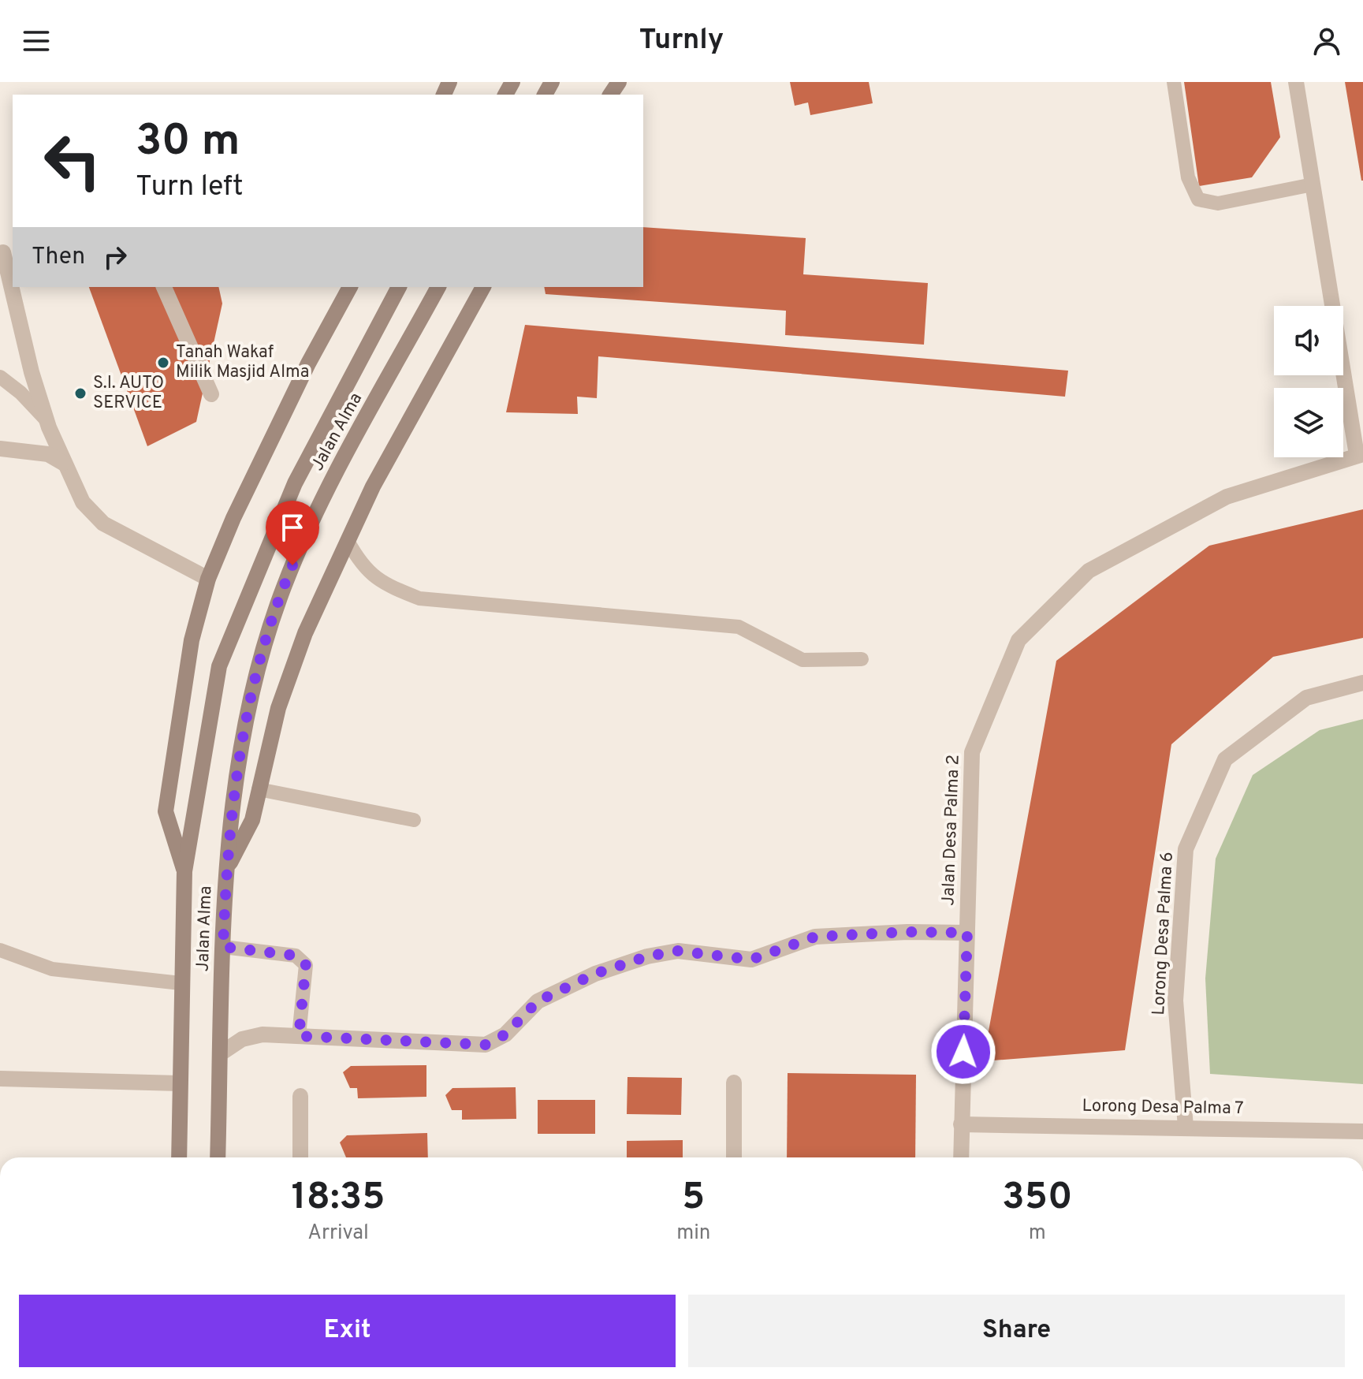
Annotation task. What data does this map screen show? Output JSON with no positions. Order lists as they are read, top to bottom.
{
  "streets": {
    "main road": ["Jalan Alma"],
    "street": ["Jalan Desa Palma 2", "Lorong Desa Palma 6", "Lorong Desa Palma 7"]
  },
  "crossings": [
    ["Jalan Desa Palma 2", "Lorong Desa Palma 7"],
    ["Lorong Desa Palma 6", "Lorong Desa Palma 7"]
  ],
  "places": ["Tanah Wakaf Milik Masjid Alma", "S.I. AUTO SERVICE"],
  "page": {
    "header": "Turnly",
    "turn": ["30 m", "Turn left"],
    "then": "Then",
    "eta": [
      "18:35",
      "Arrival",
      "5",
      "min",
      "350",
      "m"
    ],
    "buttons": ["Exit", "Share"]
  }
}
